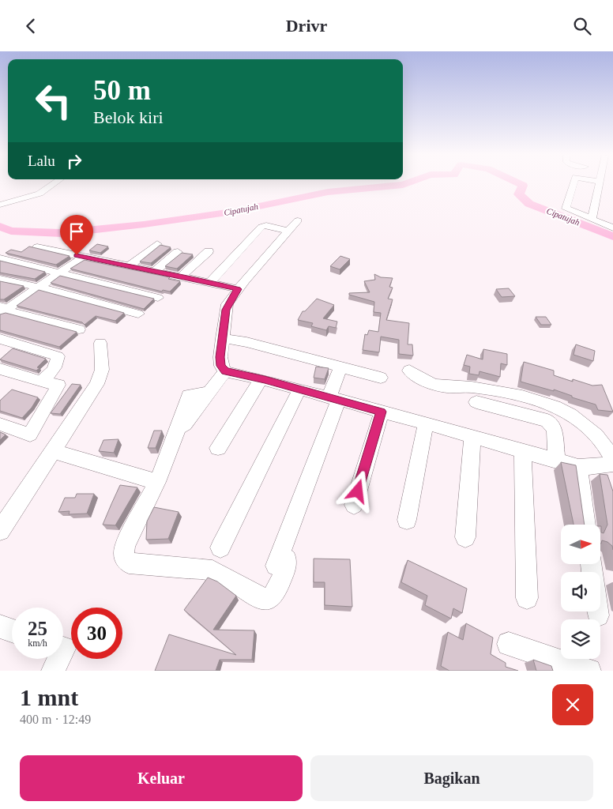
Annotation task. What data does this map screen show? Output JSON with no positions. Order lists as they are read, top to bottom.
{
  "water": ["Cipatujah"],
  "north": "right",
  "page": {
    "header": "Drivr",
    "turn": ["50 m", "Belok kiri"],
    "then": "Lalu",
    "speed": "25 km/h",
    "limit": "30",
    "heading": ["1 mnt", "400 m · 12:49"],
    "buttons": ["Keluar", "Bagikan"]
  }
}
